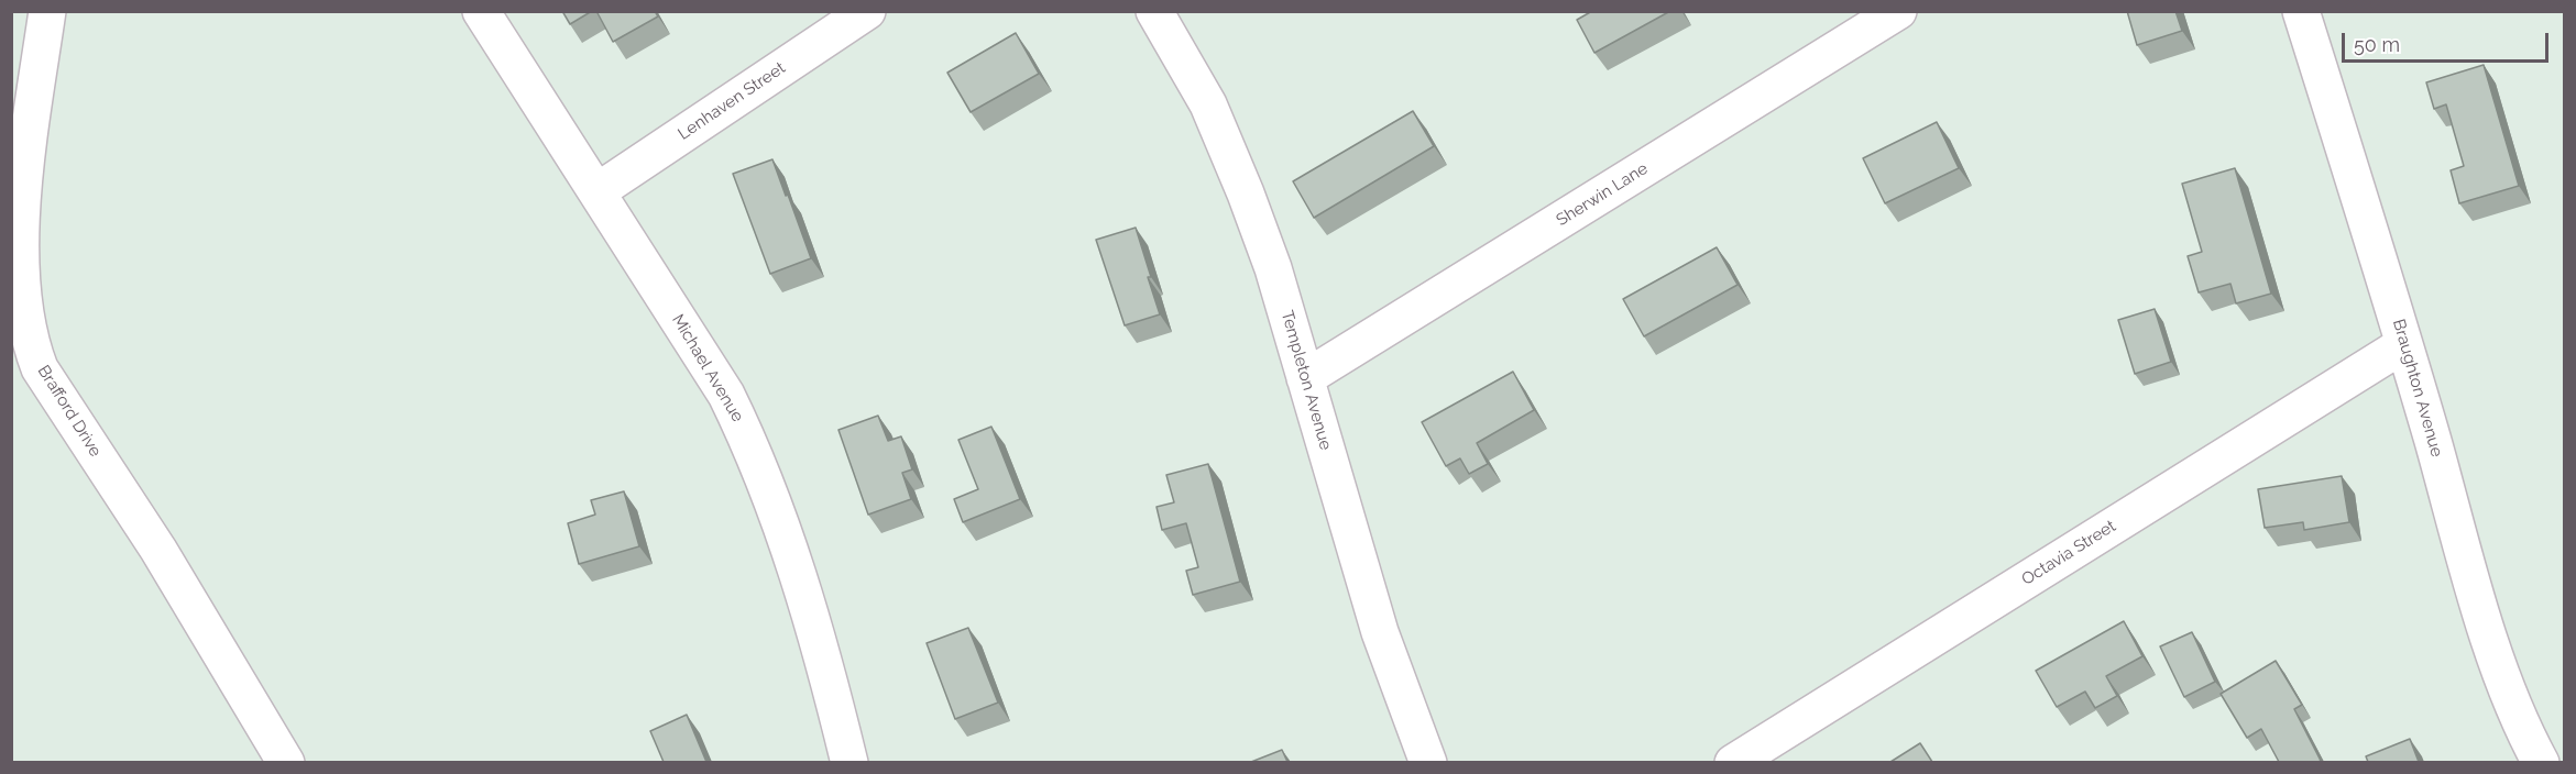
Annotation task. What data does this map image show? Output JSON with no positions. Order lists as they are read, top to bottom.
{
  "streets": {
    "street": [
      "Lenhaven Street",
      "Sherwin Lane",
      "Michael Avenue",
      "Templeton Avenue",
      "Braughton Avenue",
      "Brafford Drive",
      "Octavia Street"
    ]
  },
  "crossings": [
    ["Lenhaven Street", "Michael Avenue"],
    ["Sherwin Lane", "Templeton Avenue"],
    ["Braughton Avenue", "Octavia Street"]
  ],
  "scale_bar": "50 m"
}
